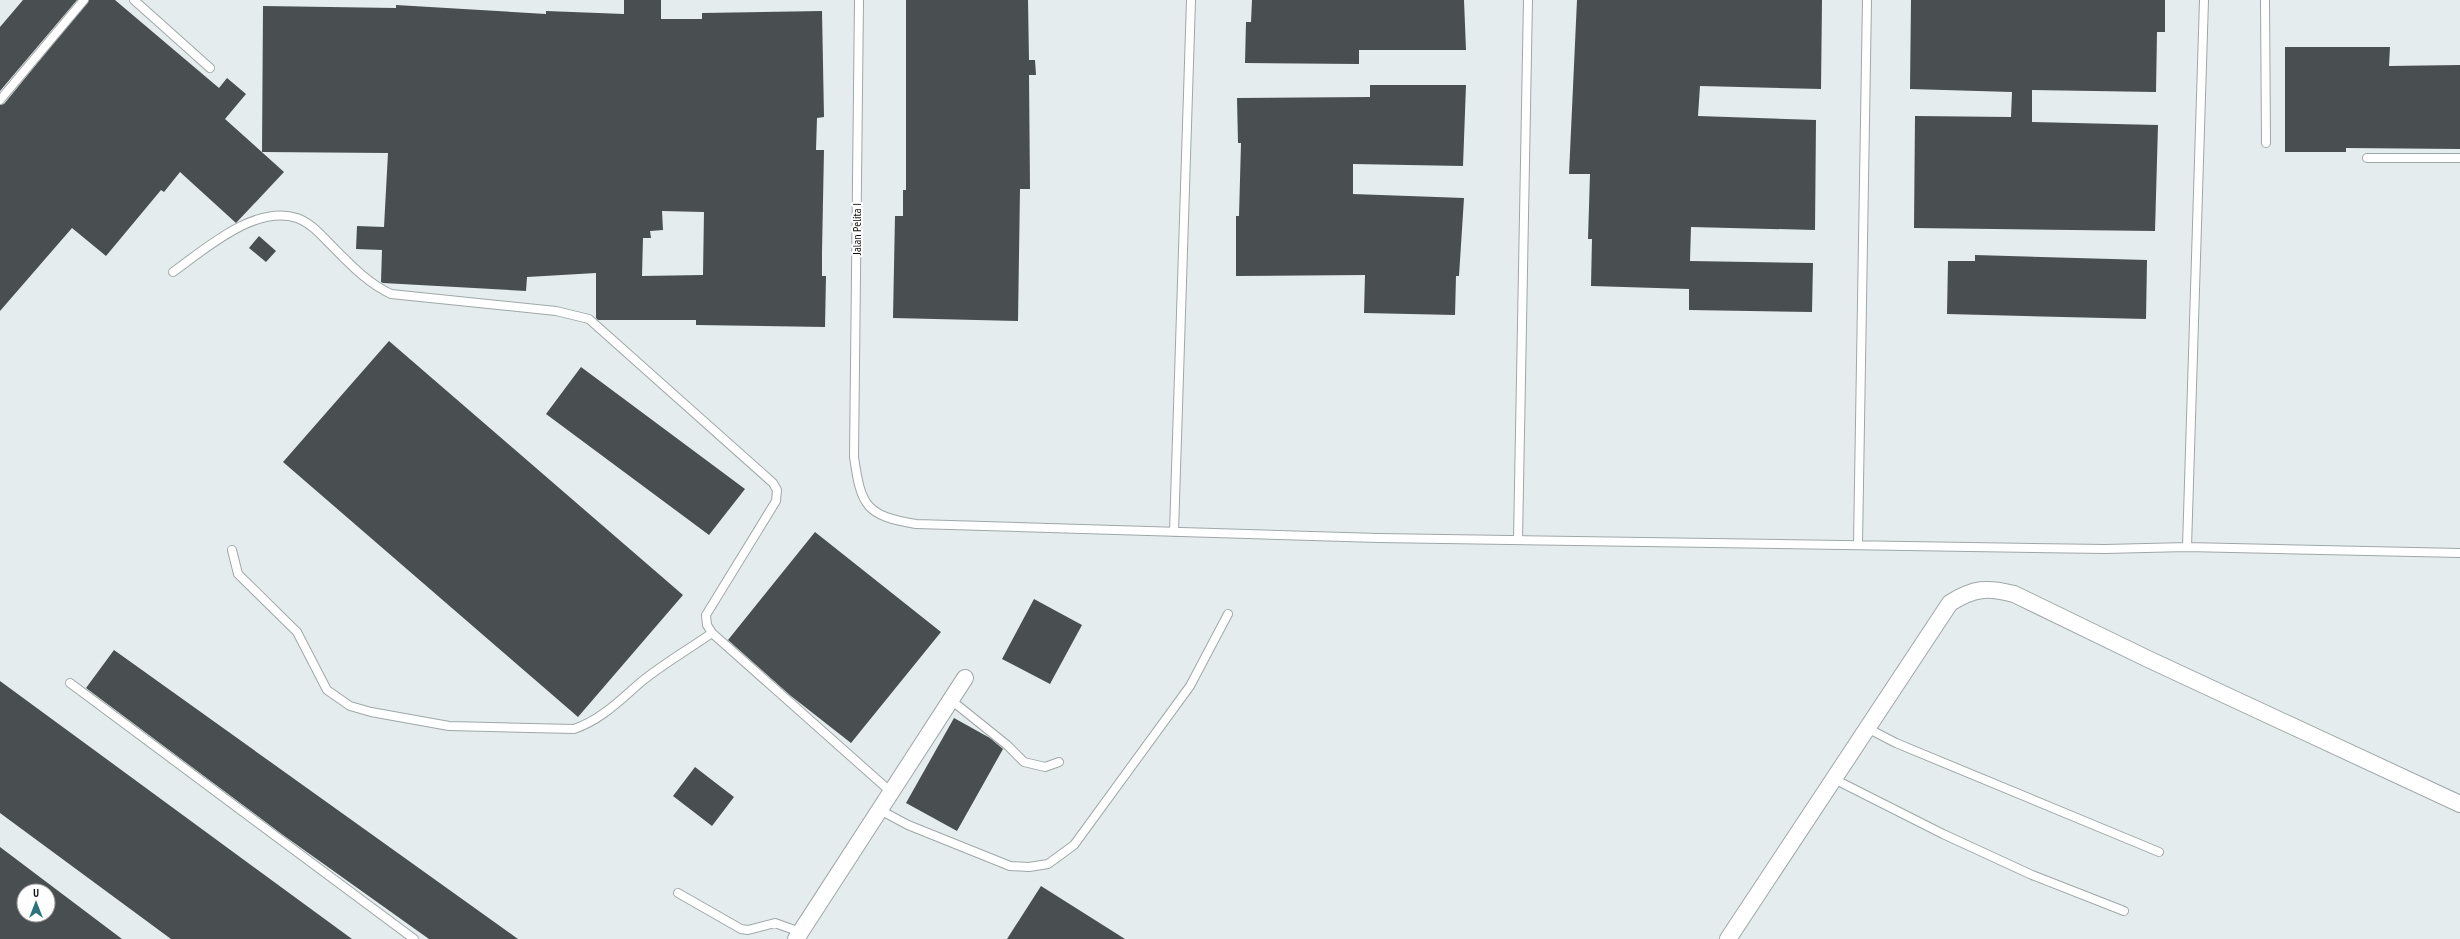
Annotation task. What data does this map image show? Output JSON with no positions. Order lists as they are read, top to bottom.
{
  "streets": {
    "lane": ["Jalan Pelita I"]
  },
  "north": "top"
}
